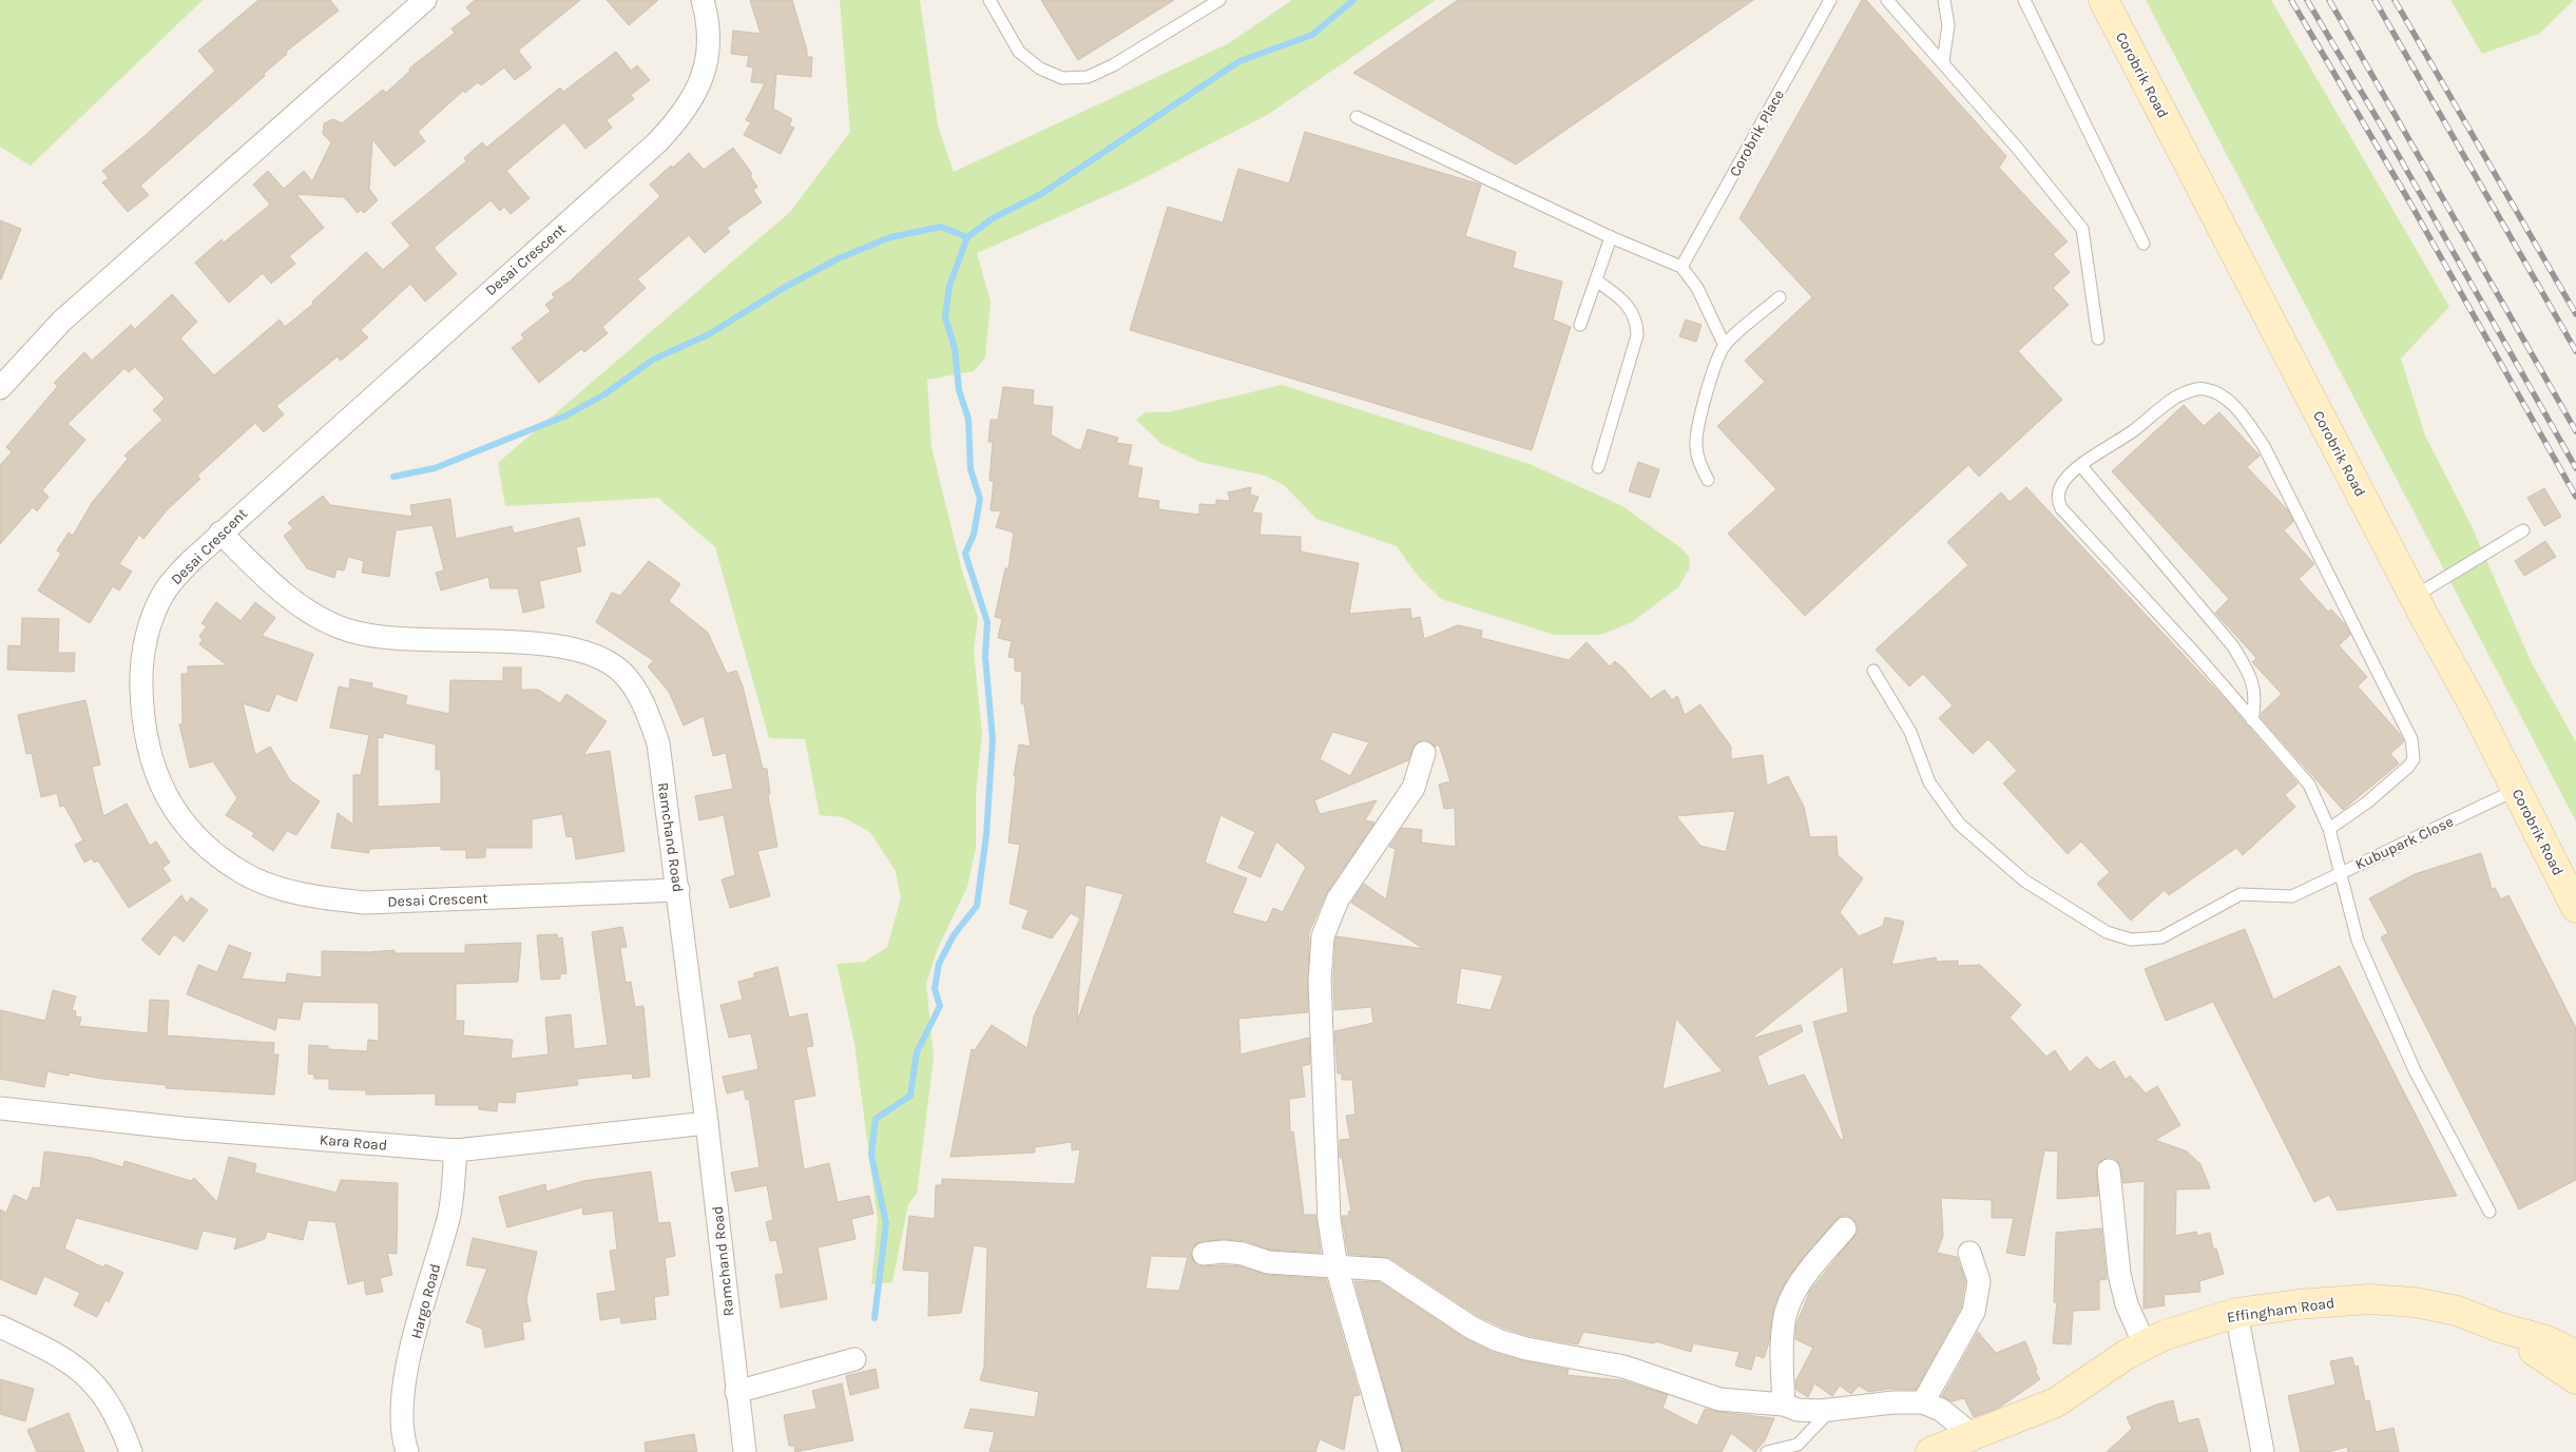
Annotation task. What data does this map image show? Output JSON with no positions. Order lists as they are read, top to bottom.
{
  "streets": {
    "street": [
      "Corobrik Road",
      "Desai Crescent",
      "Ramchand Road",
      "Kara Road",
      "Hargo Road",
      "Effingham Road"
    ],
    "lane": ["Corobrik Place", "Kubupark Close"]
  },
  "crossings": [
    ["Corobrik Road", "Kubupark Close"],
    ["Desai Crescent", "Ramchand Road"],
    ["Ramchand Road", "Kara Road"],
    ["Kara Road", "Hargo Road"]
  ]
}
